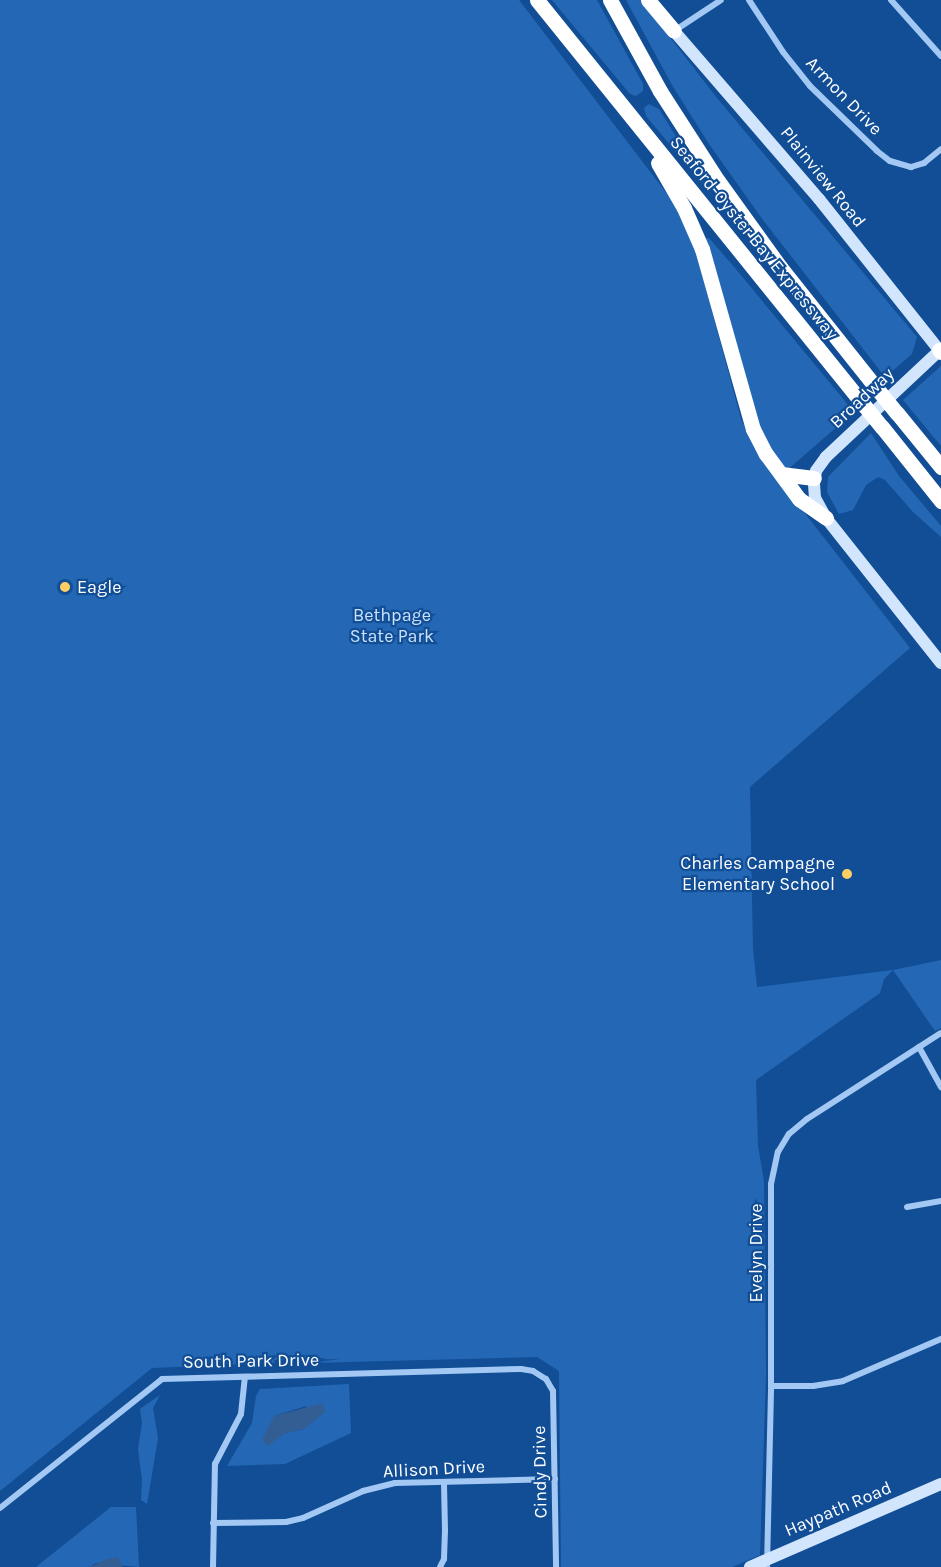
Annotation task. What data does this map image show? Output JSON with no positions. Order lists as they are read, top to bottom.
{
  "streets": {
    "highway": ["Seaford-Oyster Bay Expressway"],
    "street": [
      "Armon Drive",
      "Plainview Road",
      "Broadway",
      "Evelyn Drive",
      "South Park Drive",
      "Allison Drive",
      "Cindy Drive",
      "Haypath Road"
    ]
  },
  "crossings": [
    ["Plainview Road", "Broadway"],
    ["Evelyn Drive", "Haypath Road"],
    ["South Park Drive", "Cindy Drive"],
    ["Allison Drive", "Cindy Drive"]
  ],
  "parks": ["Bethpage State Park"],
  "places": ["Eagle", "Charles Campagne Elementary School"]
}
